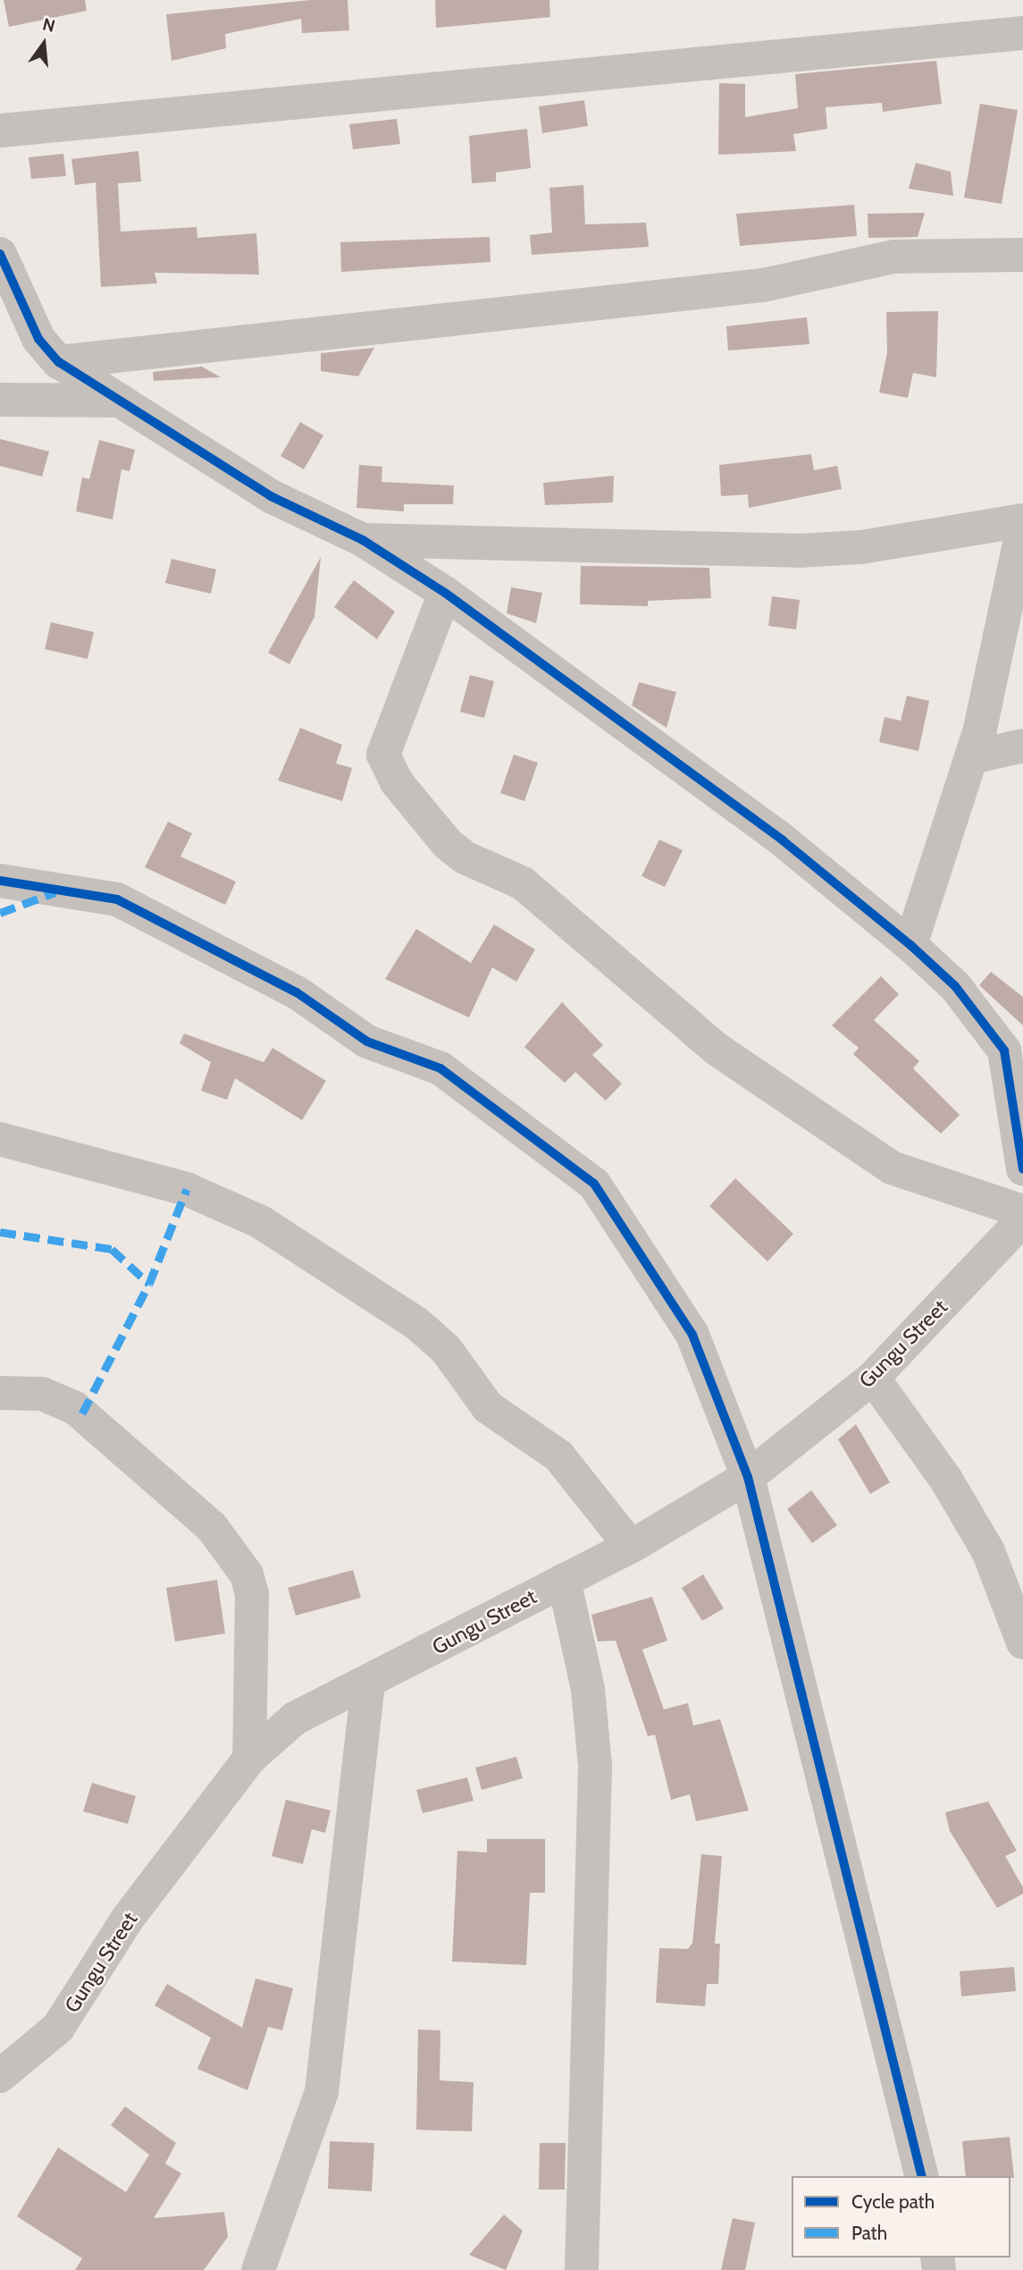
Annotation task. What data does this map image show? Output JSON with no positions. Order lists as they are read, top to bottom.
{
  "streets": {
    "street": ["Gungu Street"]
  },
  "legend": ["Cycle path", "Path"],
  "north": "top"
}
